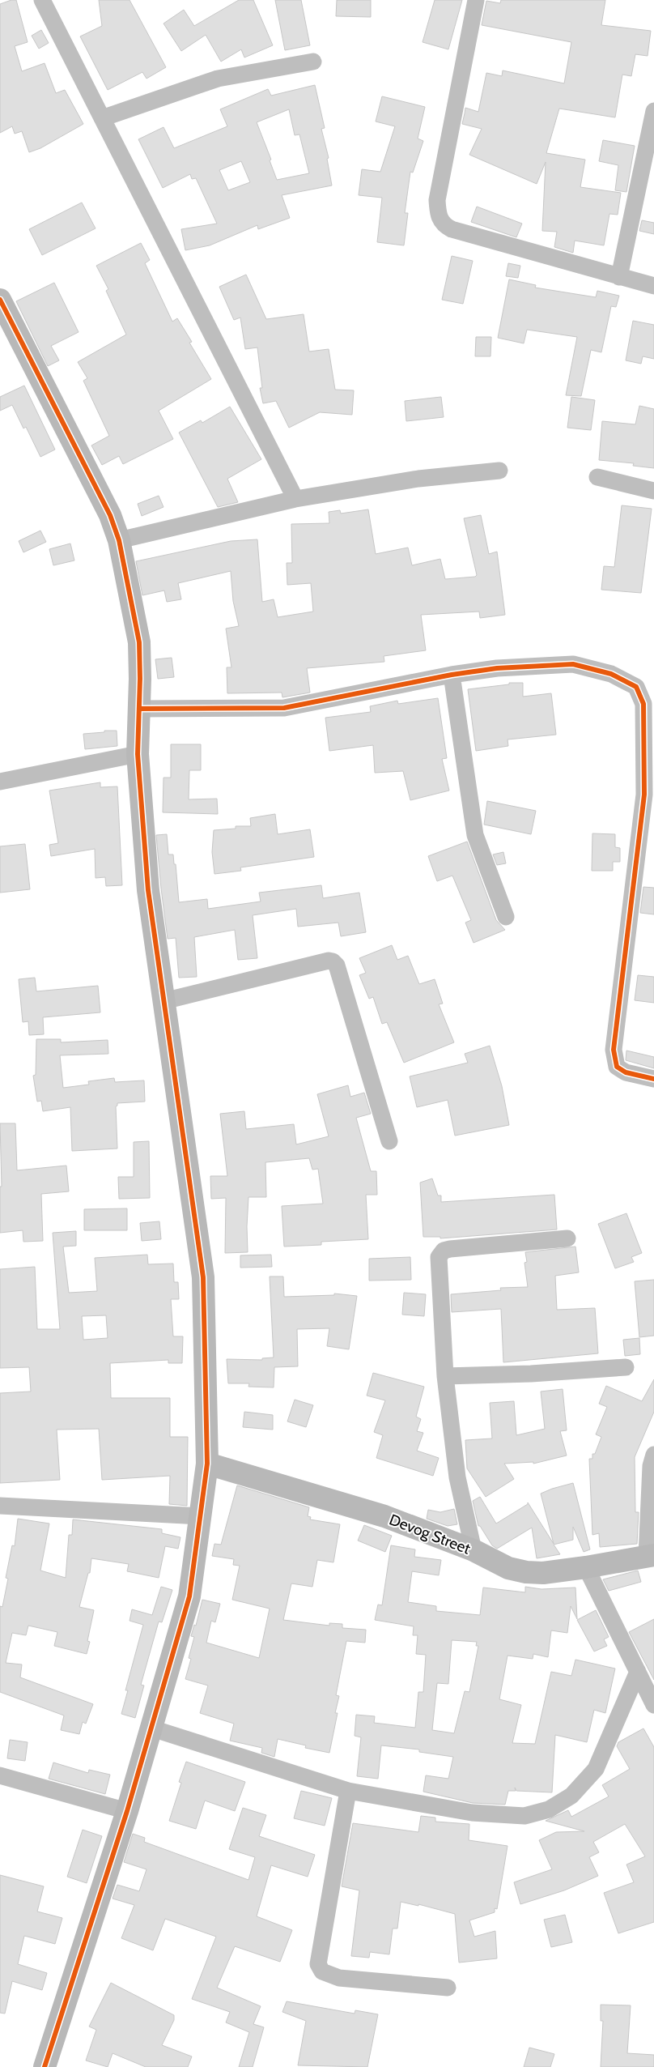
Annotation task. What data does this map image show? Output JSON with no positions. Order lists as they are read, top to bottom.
{
  "streets": {
    "street": ["Devog Street"]
  }
}
